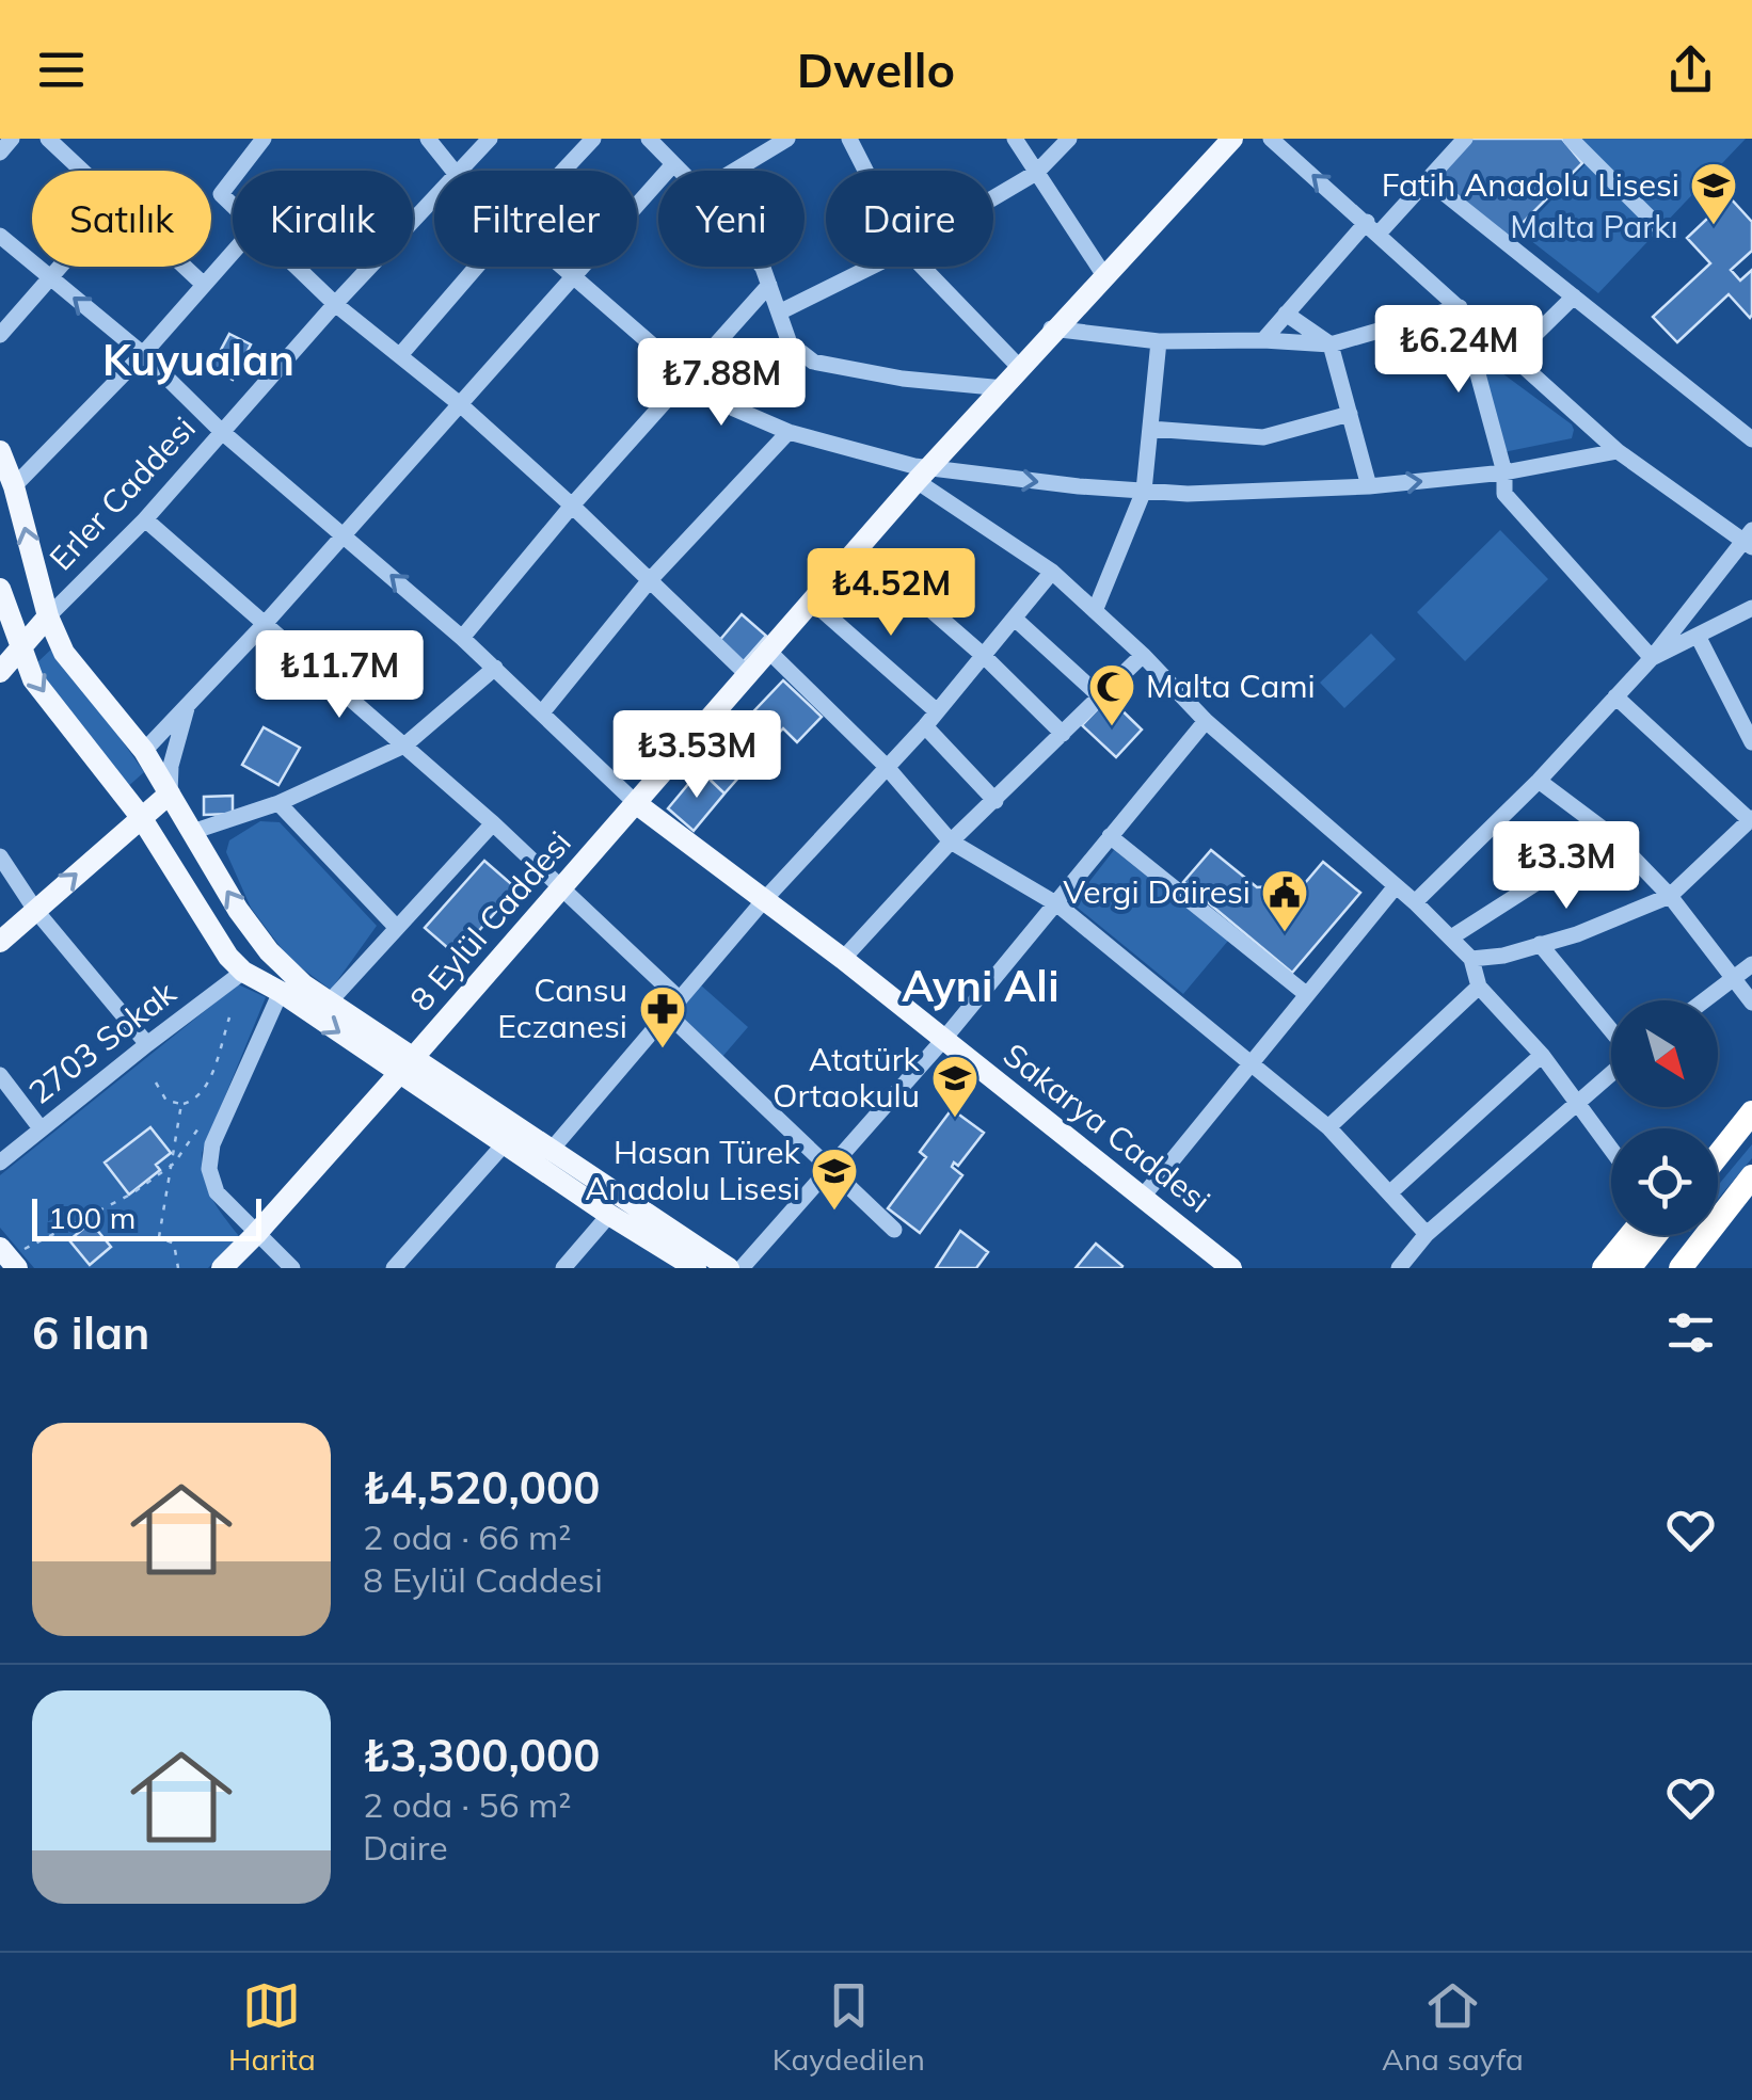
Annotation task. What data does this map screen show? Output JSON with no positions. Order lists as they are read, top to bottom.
{
  "streets": {
    "main road": ["8 Eylül Caddesi", "Sakarya Caddesi"],
    "street": ["Erler Caddesi", "2703 Sokak"]
  },
  "crossings": [
    ["8 Eylül Caddesi", "Sakarya Caddesi"]
  ],
  "districts": ["Kuyualan", "Ayni Ali"],
  "parks": ["Malta Parkı"],
  "places": {
    "school or university": ["Fatih Anadolu Lisesi", "Atatürk Ortaokulu", "Hasan Türek Anadolu Lisesi"],
    "mosque": ["Malta Cami"],
    "public building": ["Vergi Dairesi"],
    "pharmacy": ["Cansu Eczanesi"]
  },
  "scale_bar": "100 m",
  "north": "bottom right",
  "page": {
    "header": "Dwello",
    "chip": [
      "Satılık",
      "Kiralık",
      "Filtreler",
      "Yeni",
      "Daire"
    ],
    "price": [
      "₺6.24M",
      "₺7.88M",
      "₺4.52M",
      "₺11.7M",
      "₺3.53M",
      "₺3.3M"
    ],
    "scale": "100 m",
    "heading": "6 ilan",
    "list": [
      {
        "name": "₺4,520,000",
        "note": "2 oda · 66 m² · 8 Eylül Caddesi"
      },
      {
        "name": "₺3,300,000",
        "note": "2 oda · 56 m² · Daire"
      }
    ],
    "tabs": ["Harita", "Kaydedilen", "Ana sayfa"]
  }
}
